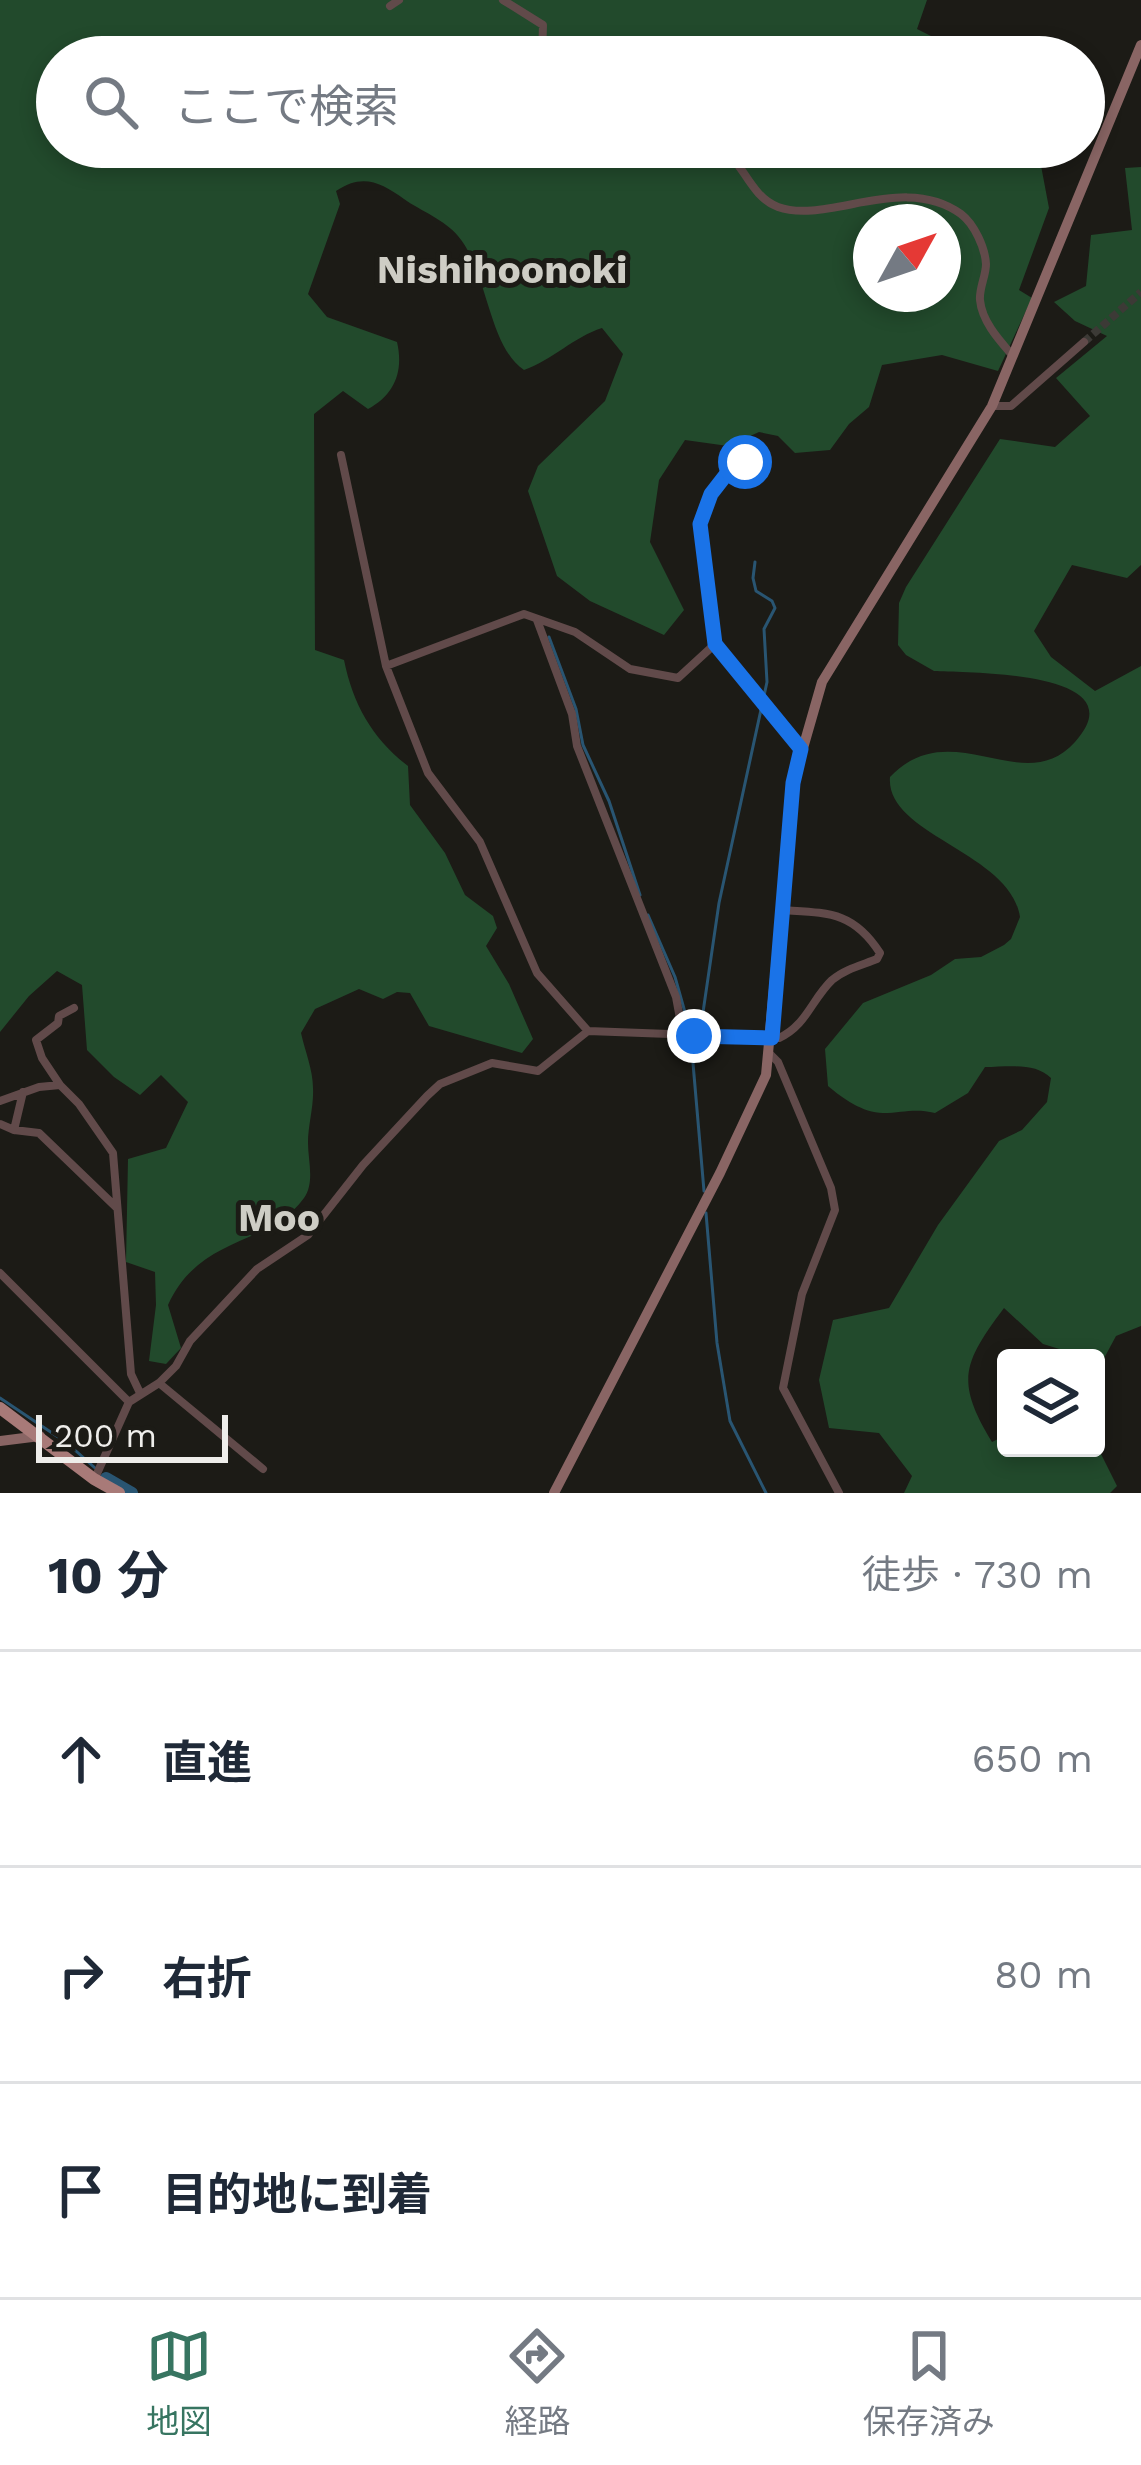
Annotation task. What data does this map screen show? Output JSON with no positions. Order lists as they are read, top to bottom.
{
  "districts": ["Nishihoonoki", "Moo"],
  "scale_bar": "200 m",
  "north": "top right",
  "page": {
    "search": "ここで検索",
    "scale": "200 m",
    "heading": ["10 分", "徒歩 · 730 m"],
    "list": [
      ["直進", "650 m"],
      ["右折", "80 m"],
      "目的地に到着"
    ],
    "nav": ["地図", "経路", "保存済み"]
  }
}
